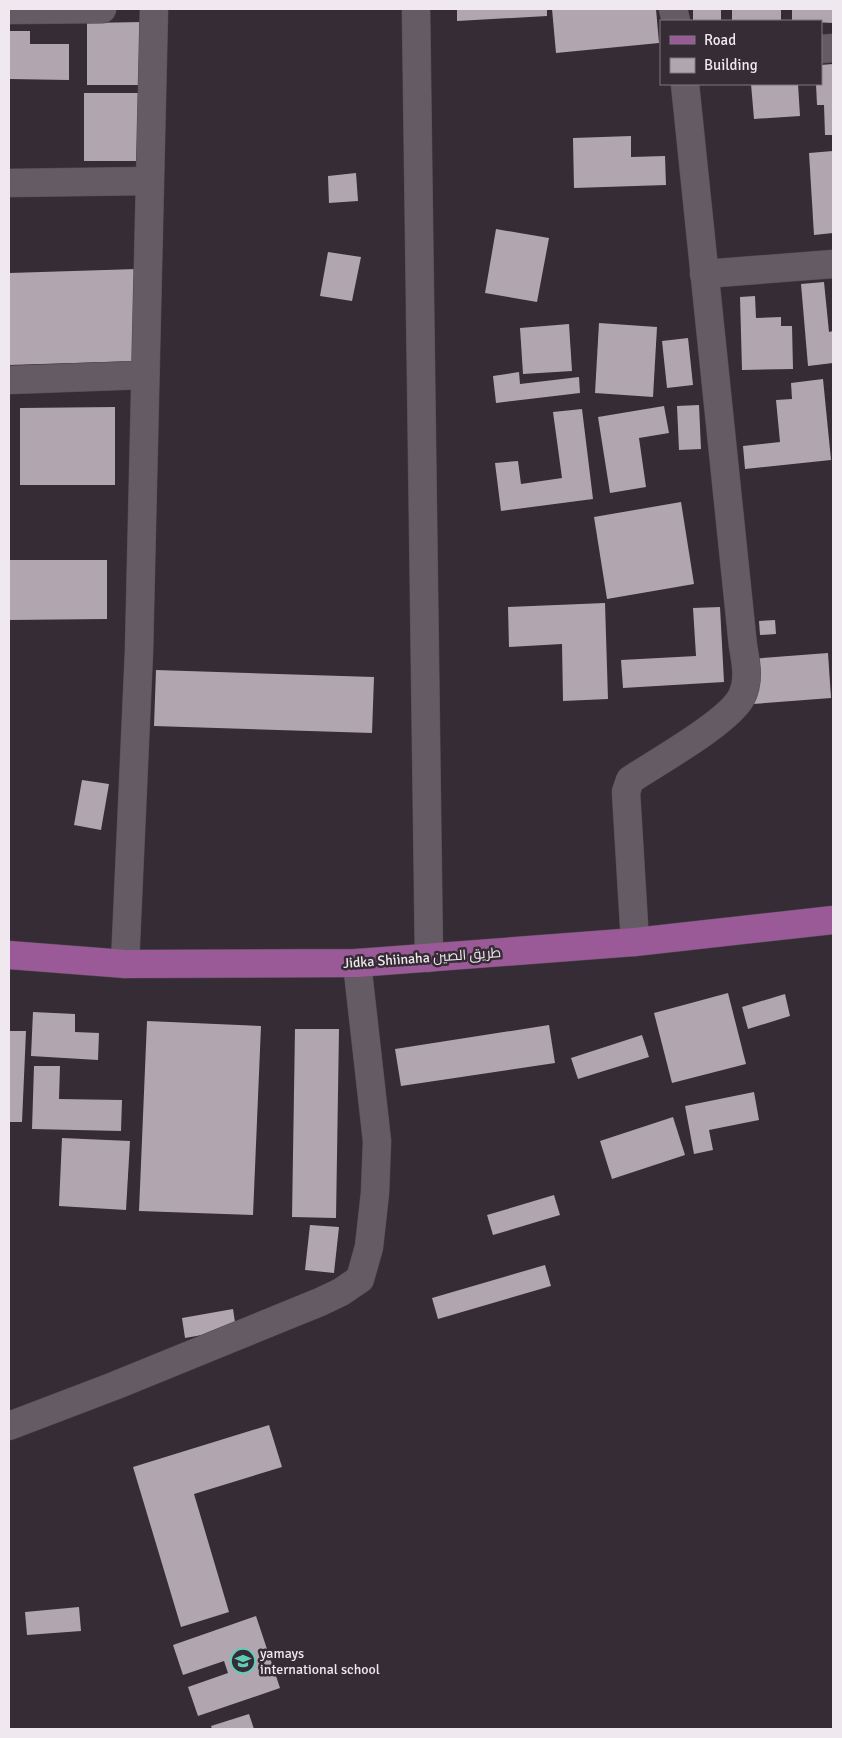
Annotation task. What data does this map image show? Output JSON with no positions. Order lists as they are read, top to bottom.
{
  "streets": {
    "main road": ["Jidka Shiinaha طريق الصين"]
  },
  "places": {
    "school or university": ["yamays international school"]
  },
  "legend": ["Road", "Building"]
}
